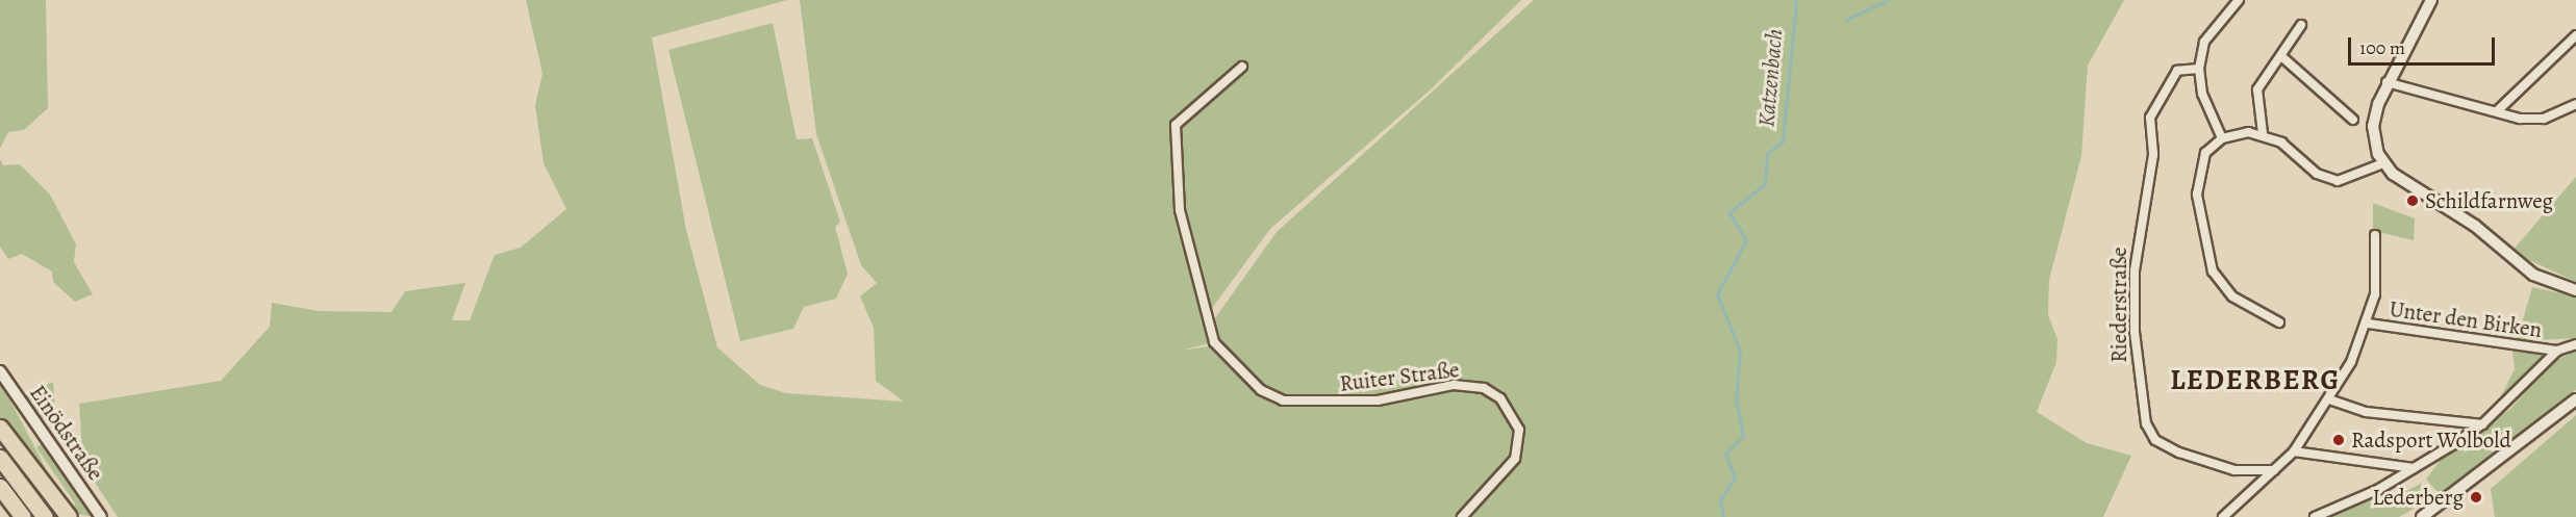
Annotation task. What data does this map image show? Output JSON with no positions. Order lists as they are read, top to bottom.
{
  "streets": {
    "street": [
      "Riederstraße",
      "Unter den Birken",
      "Ruiter Straße",
      "Einödstraße"
    ]
  },
  "districts": ["LEDERBERG"],
  "water": ["Katzenbach"],
  "places": ["Schildfarnweg", "Radsport Wolbold", "Lederberg"],
  "scale_bar": "100 m"
}
